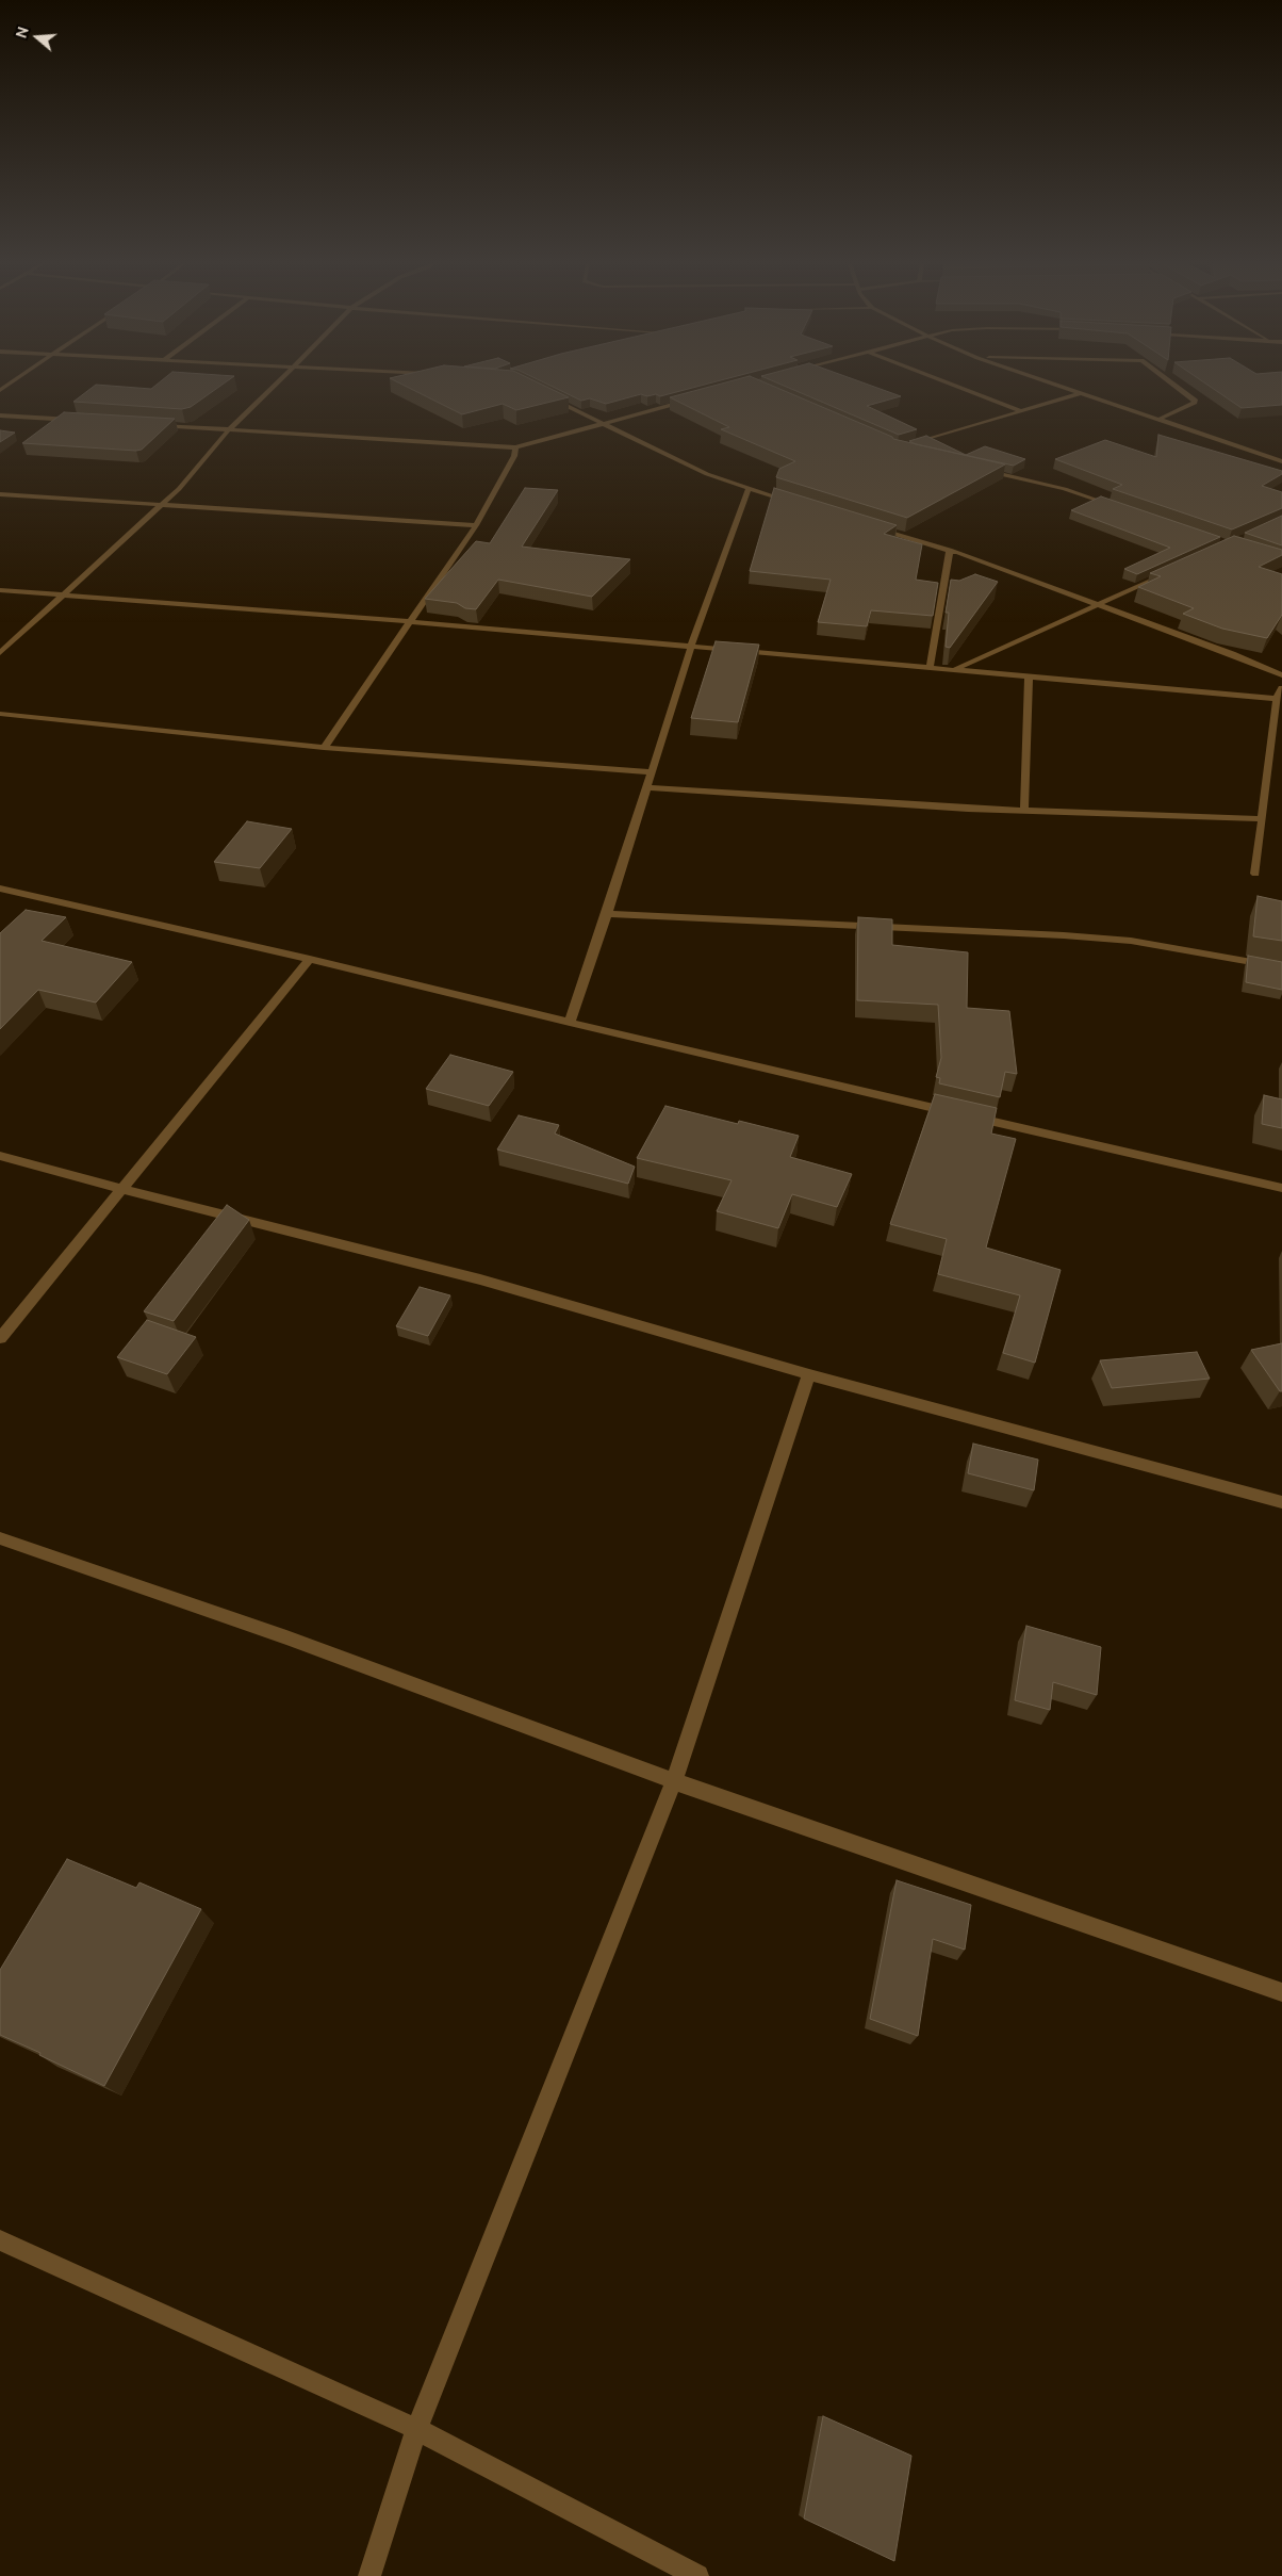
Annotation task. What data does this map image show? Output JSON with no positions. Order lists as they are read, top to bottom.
{
  "north": "left"
}
